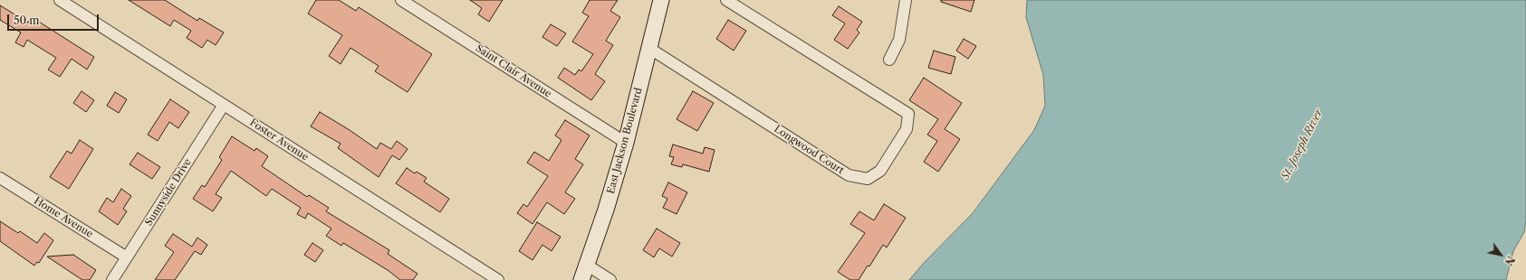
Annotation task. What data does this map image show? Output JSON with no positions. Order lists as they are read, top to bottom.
{
  "streets": {
    "main road": ["East Jackson Boulevard"],
    "street": [
      "Saint Clair Avenue",
      "Foster Avenue",
      "Longwood Court",
      "Sunnyside Drive",
      "Home Avenue"
    ]
  },
  "crossings": [
    ["Saint Clair Avenue", "East Jackson Boulevard"],
    ["Foster Avenue", "Sunnyside Drive"],
    ["East Jackson Boulevard", "Longwood Court"],
    ["Sunnyside Drive", "Home Avenue"]
  ],
  "water": ["St. Joseph River"],
  "scale_bar": "50 m",
  "north": "bottom right"
}
